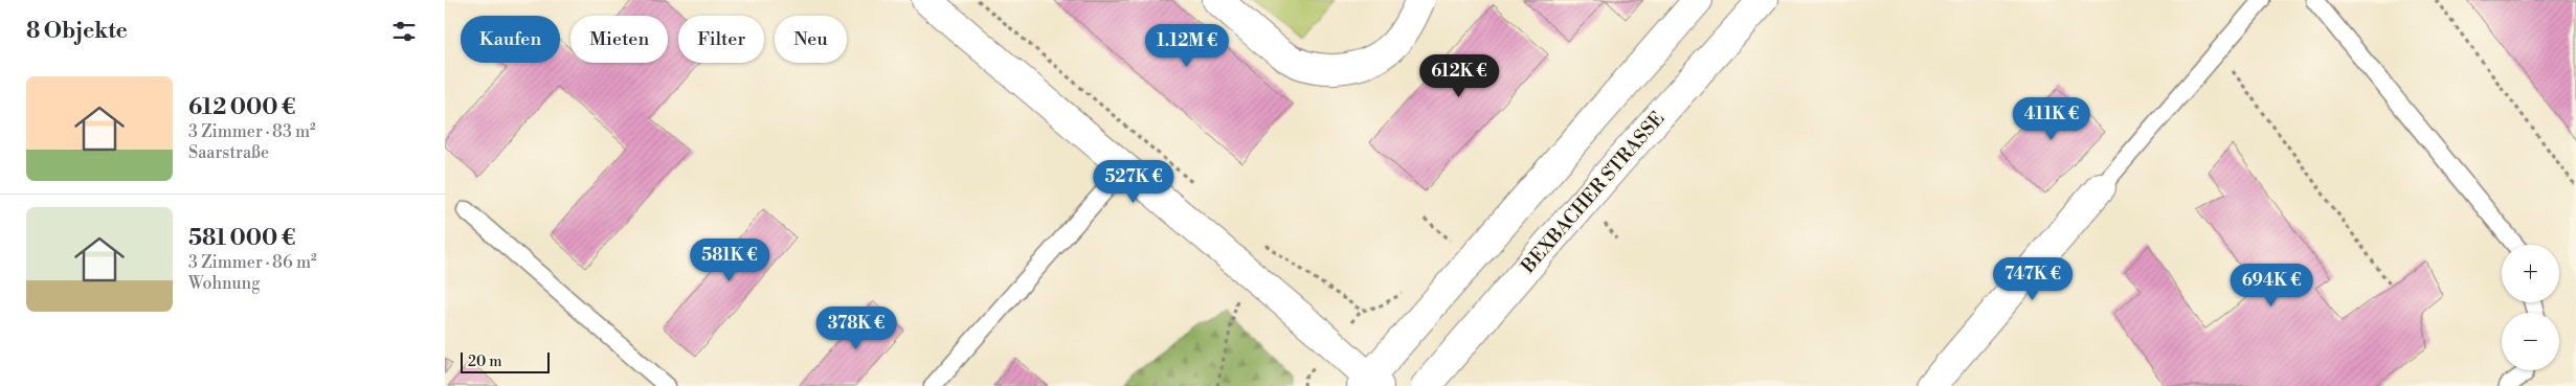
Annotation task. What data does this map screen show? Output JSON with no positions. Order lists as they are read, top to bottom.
{
  "streets": {
    "street": ["BEXBACHER STRASSE"]
  },
  "scale_bar": "20 m",
  "page": {
    "heading": "8 Objekte",
    "chip": [
      "Kaufen",
      "Mieten",
      "Filter",
      "Neu"
    ],
    "price": [
      "1.12M €",
      "612K €",
      "411K €",
      "527K €",
      "581K €",
      "747K €",
      "694K €",
      "378K €"
    ],
    "list": [
      {
        "name": "612 000 €",
        "note": "3 Zimmer · 83 m² · Saarstraße"
      },
      {
        "name": "581 000 €",
        "note": "3 Zimmer · 86 m² · Wohnung"
      }
    ],
    "map_buttons": ["+", "−"],
    "scale": "20 m"
  }
}
